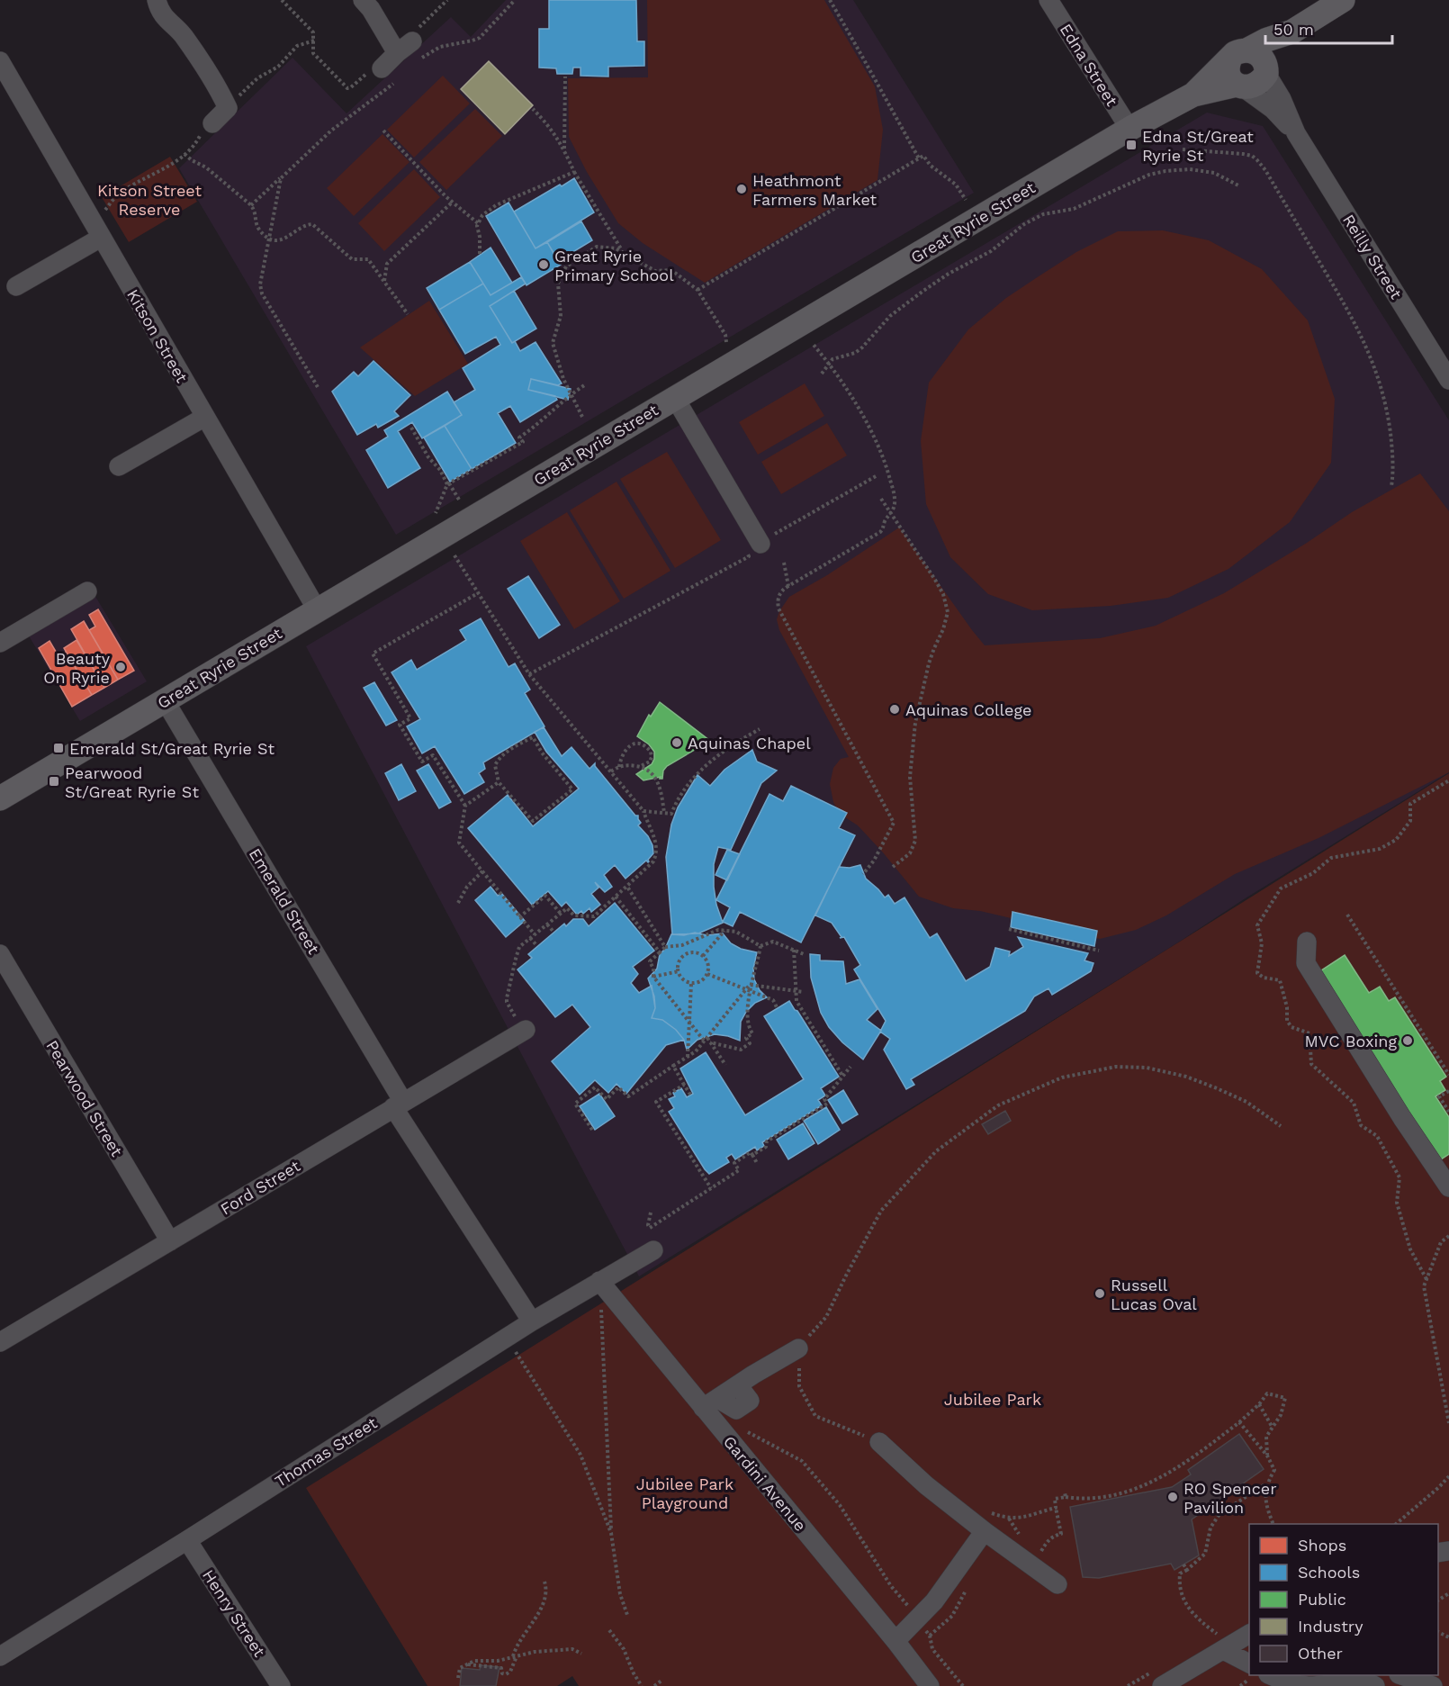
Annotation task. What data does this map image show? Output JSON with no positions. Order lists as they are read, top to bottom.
{
  "streets": {
    "main road": ["Great Ryrie Street"],
    "street": [
      "Edna Street",
      "Reilly Street",
      "Kitson Street",
      "Emerald Street",
      "Pearwood Street",
      "Ford Street",
      "Thomas Street",
      "Gardini Avenue",
      "Henry Street"
    ]
  },
  "crossings": [
    ["Edna Street", "Great Ryrie Street"],
    ["Great Ryrie Street", "Reilly Street"],
    ["Great Ryrie Street", "Kitson Street"],
    ["Great Ryrie Street", "Emerald Street"],
    ["Emerald Street", "Ford Street"],
    ["Emerald Street", "Thomas Street"],
    ["Pearwood Street", "Ford Street"],
    ["Thomas Street", "Gardini Avenue"],
    ["Thomas Street", "Henry Street"]
  ],
  "parks": ["Kitson Street Reserve", "Jubilee Park", "Jubilee Park Playground"],
  "places": {
    "transit": ["Edna St/Great Ryrie St", "Emerald St/Great Ryrie St", "Pearwood St/Great Ryrie St"],
    "other": [
      "Heathmont Farmers Market",
      "Great Ryrie Primary School",
      "Beauty On Ryrie",
      "Aquinas College",
      "Aquinas Chapel",
      "MVC Boxing",
      "Russell Lucas Oval",
      "RO Spencer Pavilion"
    ]
  },
  "legend": [
    "Shops",
    "Schools",
    "Public",
    "Industry",
    "Other"
  ],
  "scale_bar": "50 m"
}
